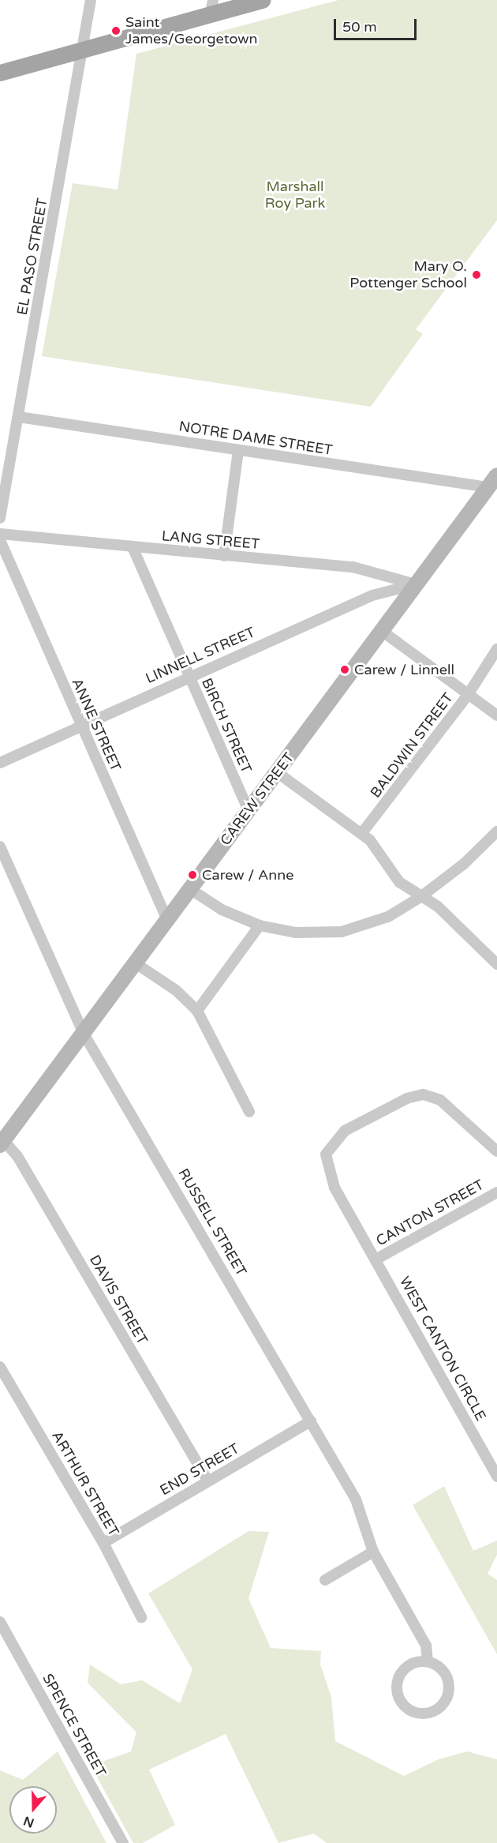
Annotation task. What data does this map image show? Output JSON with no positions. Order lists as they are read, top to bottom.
{
  "streets": {
    "street": [
      "EL PASO STREET",
      "NOTRE DAME STREET",
      "LANG STREET",
      "LINNELL STREET",
      "ANNE STREET",
      "BIRCH STREET",
      "BALDWIN STREET",
      "CAREW STREET",
      "CANTON STREET",
      "RUSSELL STREET",
      "DAVIS STREET",
      "WEST CANTON CIRCLE",
      "END STREET",
      "ARTHUR STREET",
      "SPENCE STREET"
    ]
  },
  "crossings": [
    ["EL PASO STREET", "NOTRE DAME STREET"],
    ["NOTRE DAME STREET", "CAREW STREET"],
    ["LANG STREET", "LINNELL STREET"],
    ["LANG STREET", "BIRCH STREET"],
    ["LANG STREET", "CAREW STREET"],
    ["LINNELL STREET", "ANNE STREET"],
    ["LINNELL STREET", "BIRCH STREET"],
    ["LINNELL STREET", "CAREW STREET"],
    ["ANNE STREET", "CAREW STREET"],
    ["BIRCH STREET", "CAREW STREET"],
    ["CAREW STREET", "RUSSELL STREET"],
    ["CAREW STREET", "DAVIS STREET"],
    ["CANTON STREET", "WEST CANTON CIRCLE"],
    ["RUSSELL STREET", "END STREET"],
    ["DAVIS STREET", "END STREET"],
    ["END STREET", "ARTHUR STREET"]
  ],
  "parks": ["Marshall Roy Park"],
  "places": [
    "Saint James/Georgetown",
    "Mary O. Pottenger School",
    "Carew / Linnell",
    "Carew / Anne"
  ],
  "scale_bar": "50 m",
  "north": "bottom"
}
